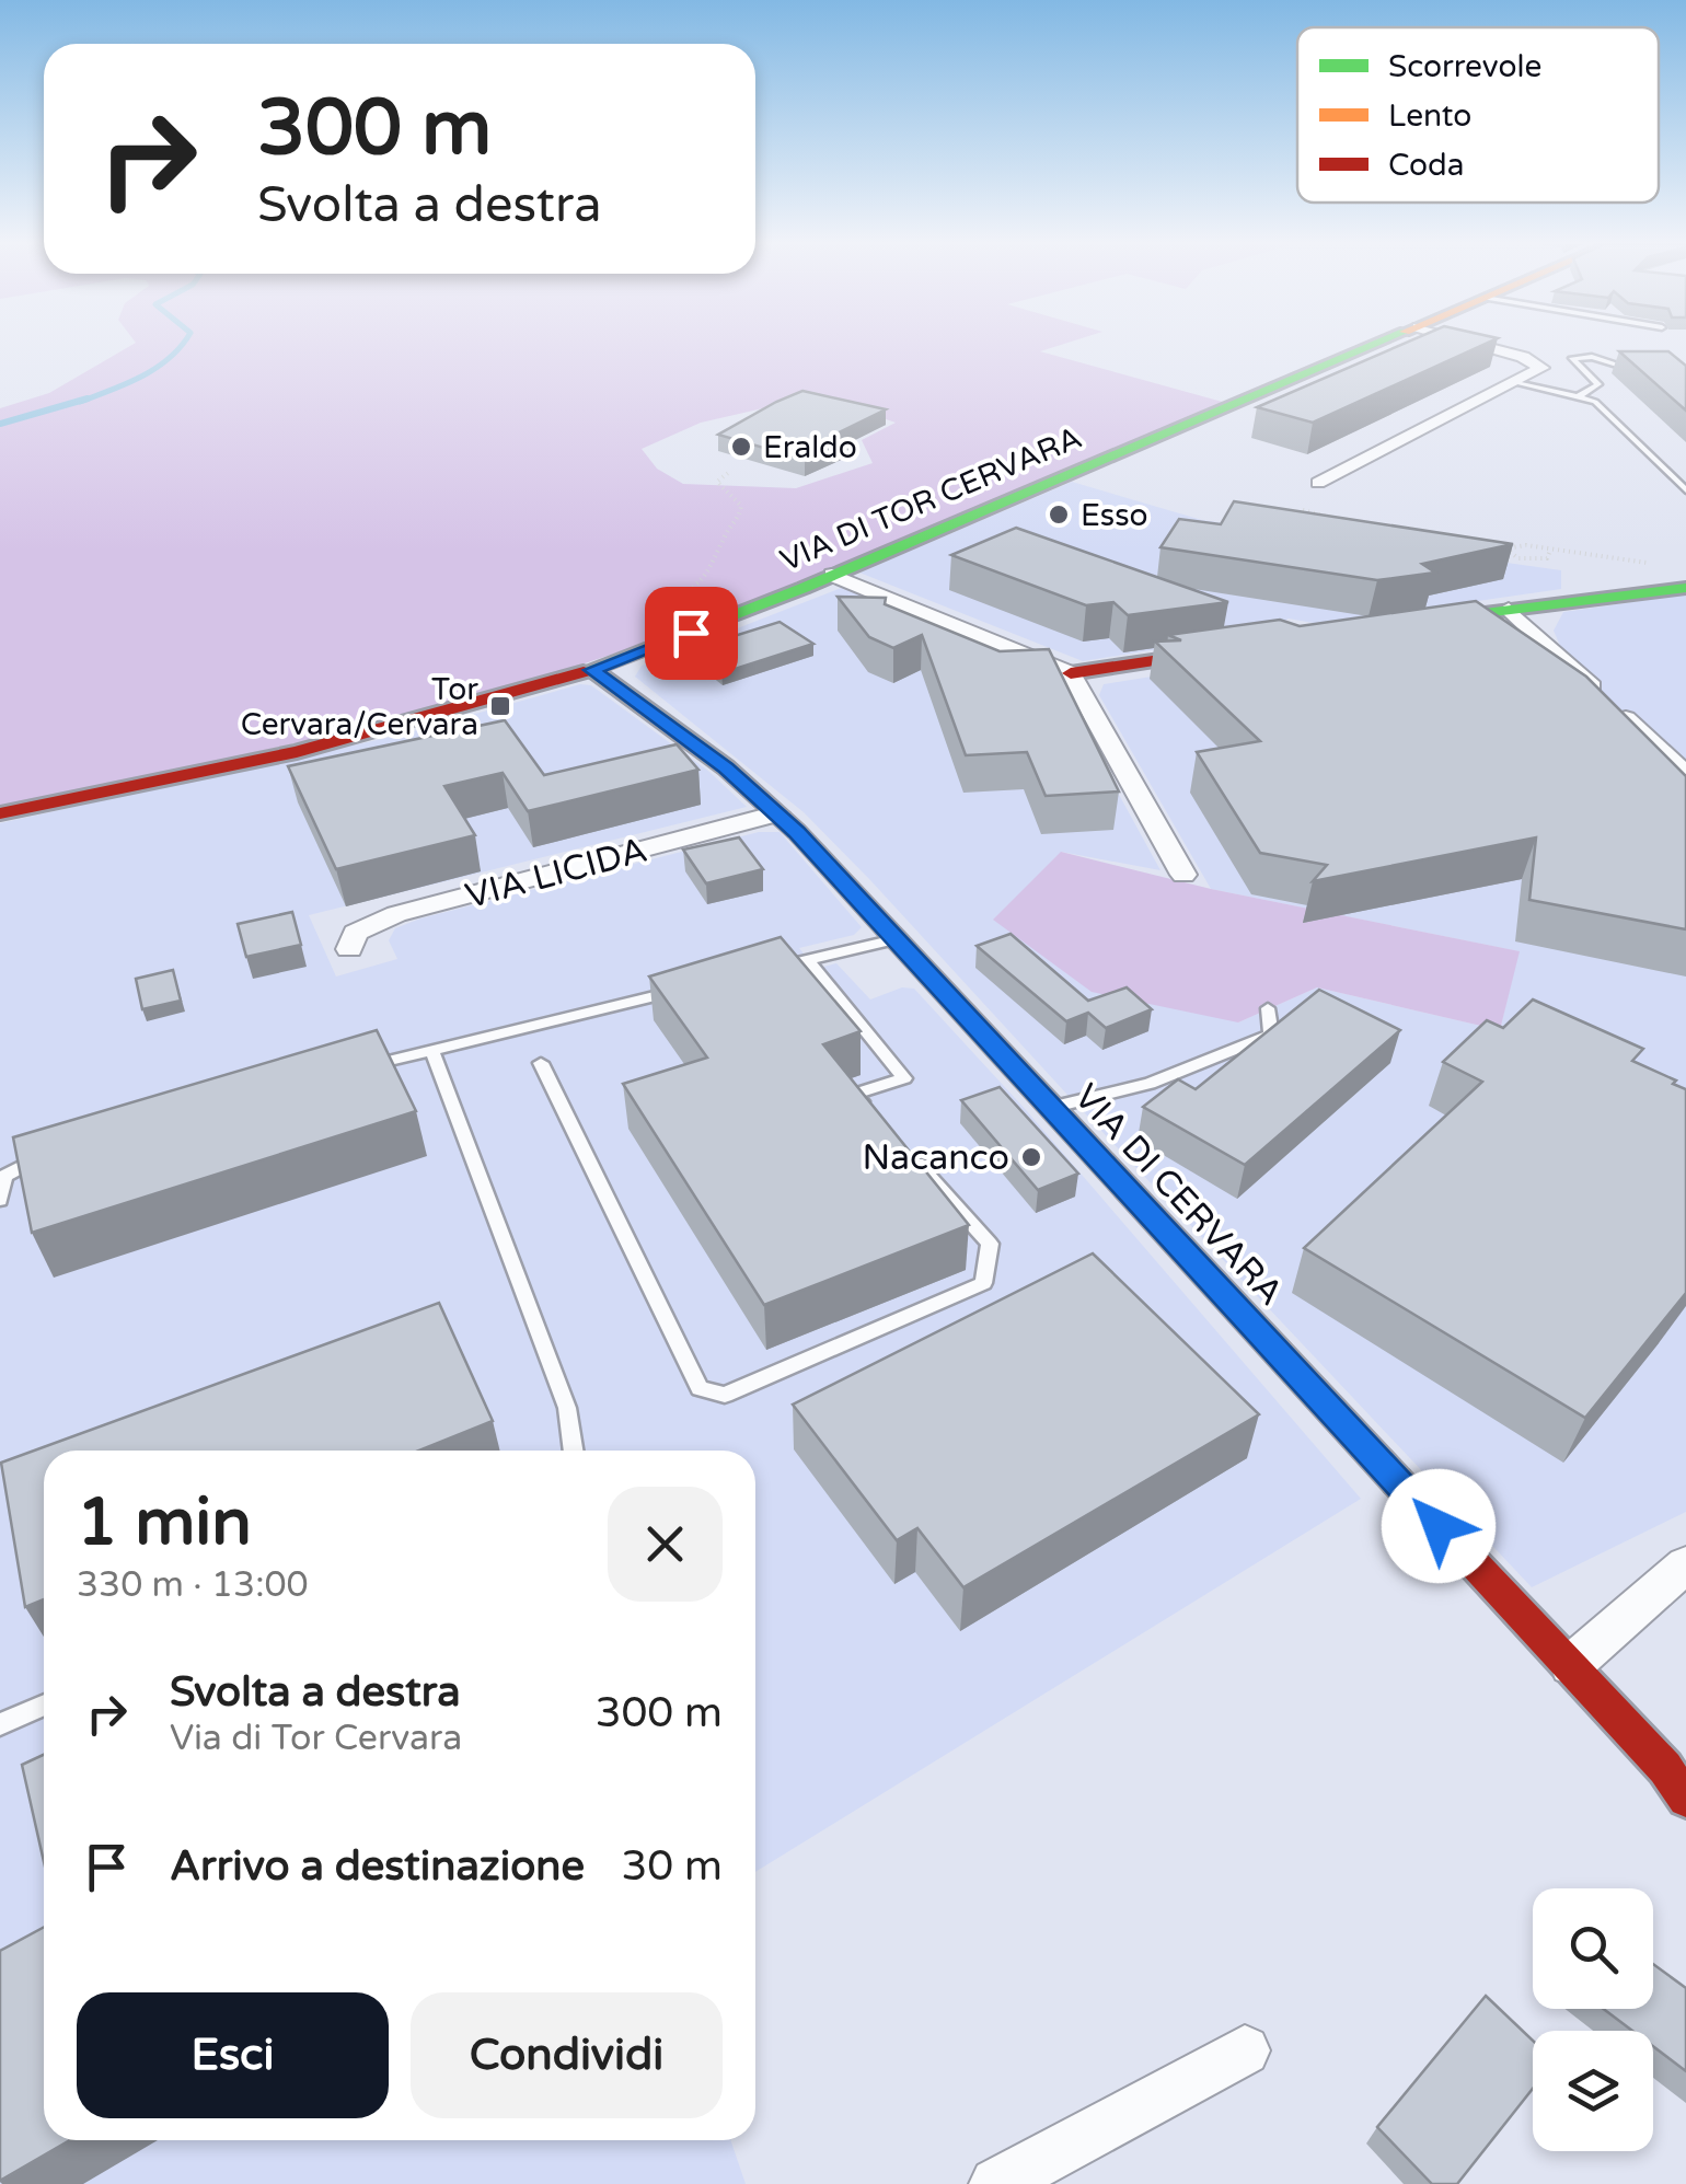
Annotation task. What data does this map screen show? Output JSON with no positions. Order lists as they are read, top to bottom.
{
  "streets": {
    "street": ["VIA DI TOR CERVARA", "VIA LICIDA", "VIA DI CERVARA"]
  },
  "crossings": [
    ["VIA DI TOR CERVARA", "VIA DI CERVARA"],
    ["VIA LICIDA", "VIA DI CERVARA"]
  ],
  "places": {
    "other": ["Eraldo", "Esso", "Nacanco"],
    "transit": ["Tor Cervara/Cervara"]
  },
  "legend": ["Scorrevole", "Lento", "Coda"],
  "page": {
    "turn": ["300 m", "Svolta a destra"],
    "heading": ["1 min", "330 m · 13:00"],
    "list": [
      {
        "name": "Svolta a destra",
        "note": "Via di Tor Cervara",
        "value": "300 m"
      },
      {
        "name": "Arrivo a destinazione",
        "value": "30 m"
      }
    ],
    "buttons": ["Esci", "Condividi"]
  }
}
